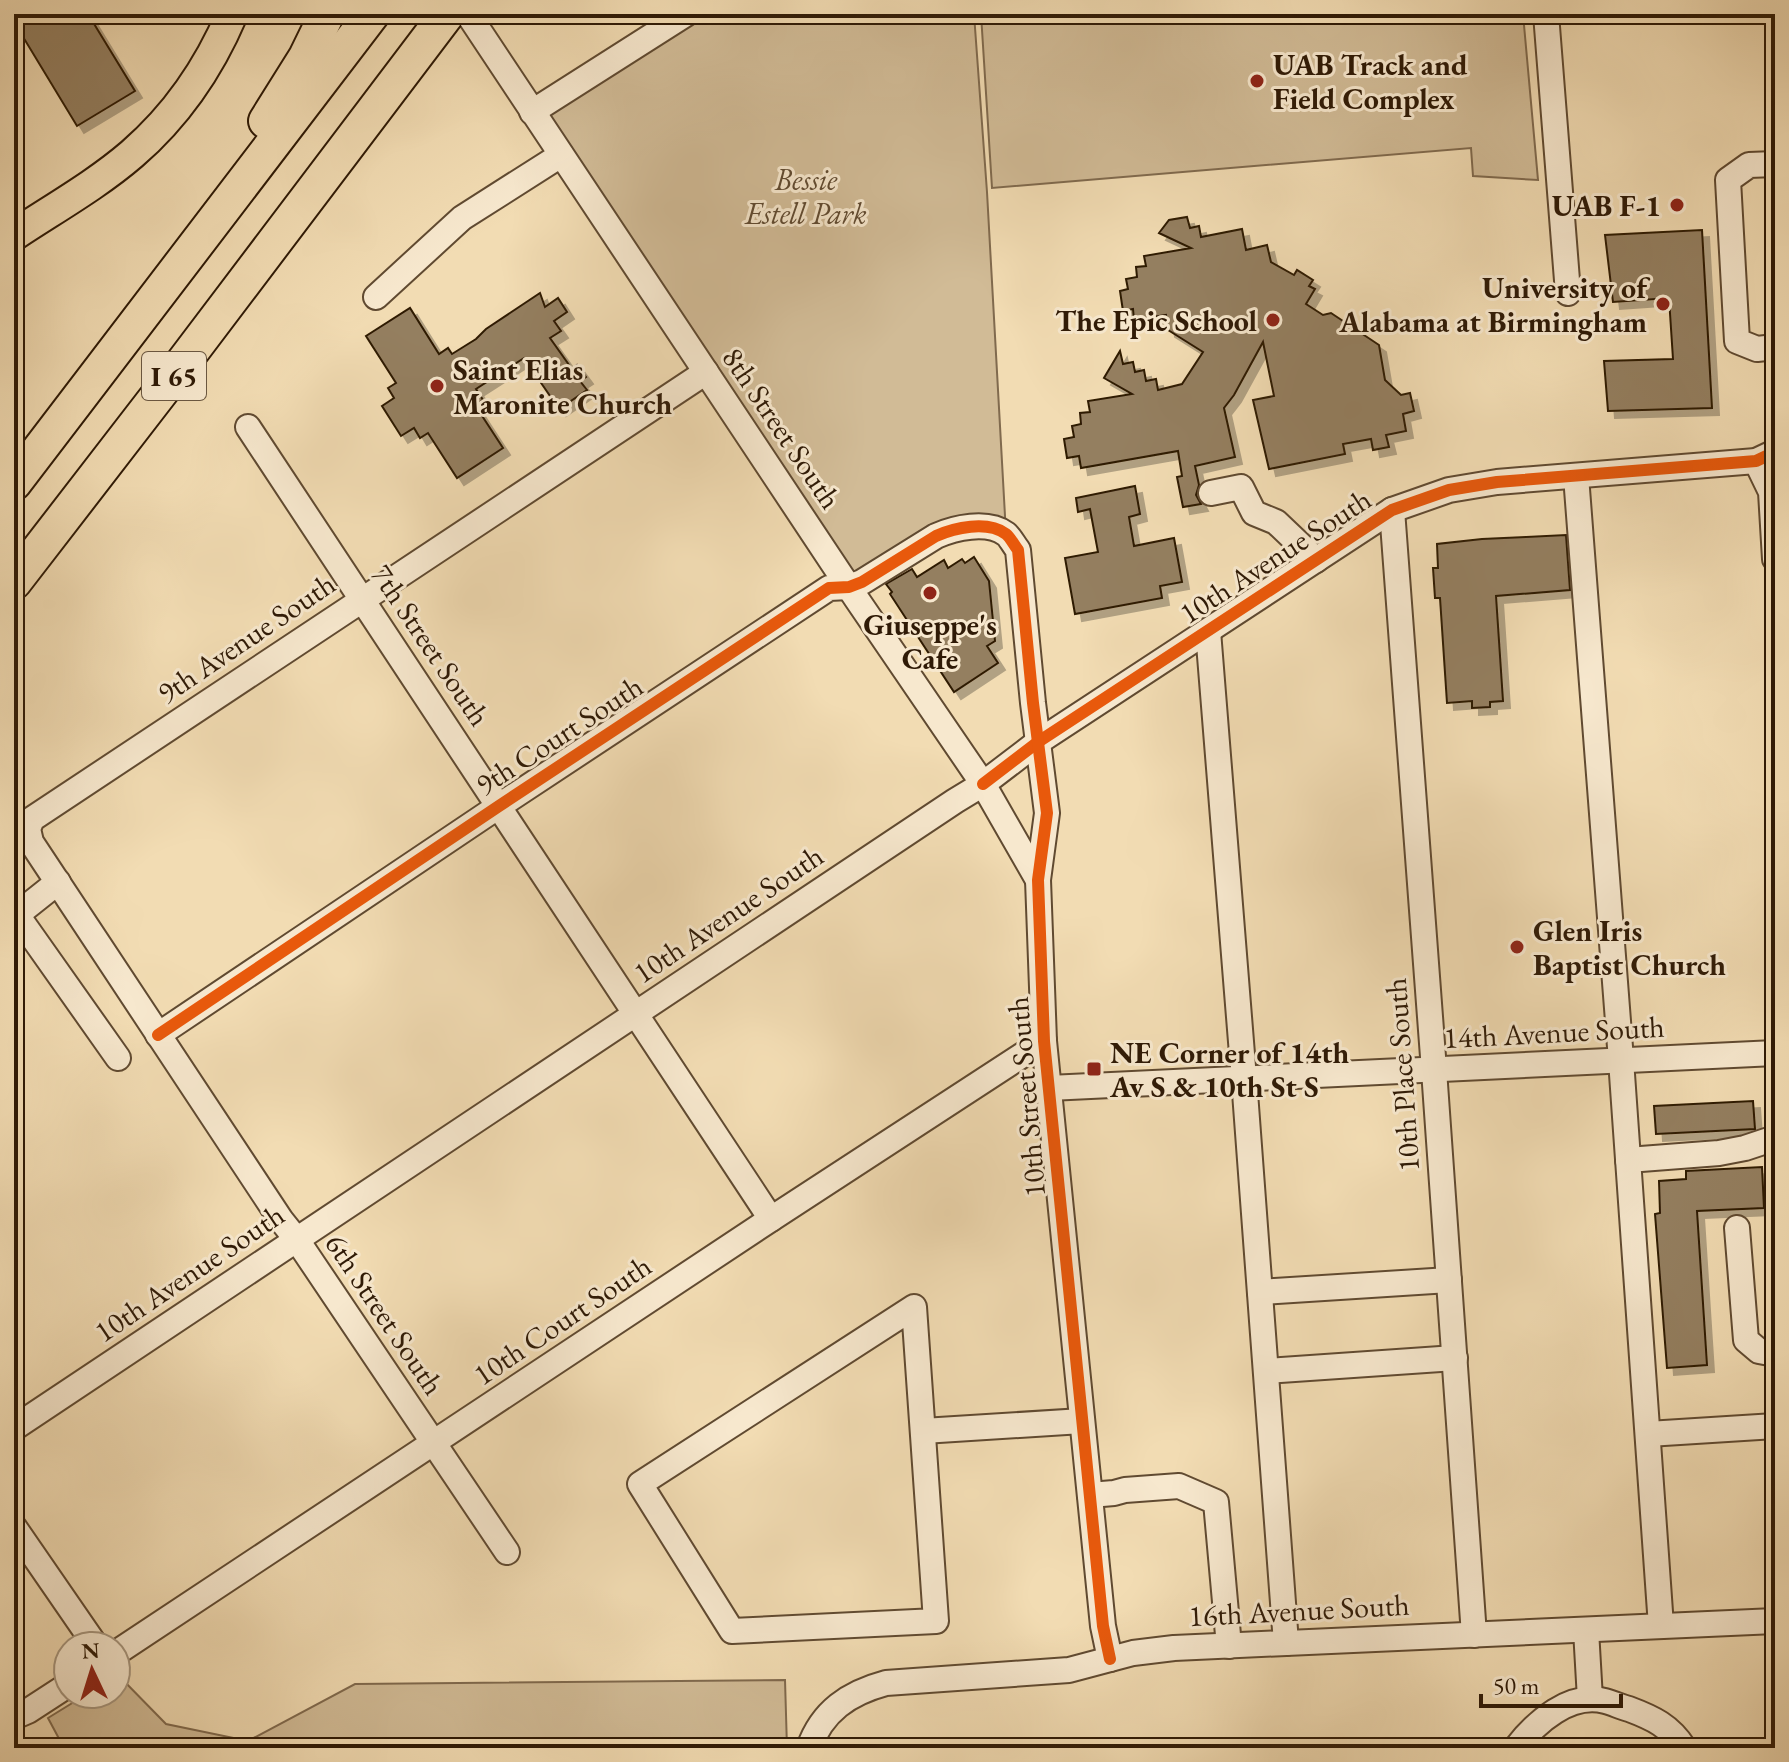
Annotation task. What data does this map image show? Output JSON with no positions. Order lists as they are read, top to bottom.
{
  "streets": {
    "highway": ["I 65"],
    "street": [
      "8th Street South",
      "10th Avenue South",
      "9th Avenue South",
      "7th Street South",
      "9th Court South",
      "14th Avenue South",
      "10th Place South",
      "10th Street South",
      "6th Street South",
      "10th Court South",
      "16th Avenue South"
    ]
  },
  "crossings": [
    ["I 65", "8th Street South"],
    ["8th Street South", "10th Avenue South"],
    ["8th Street South", "9th Avenue South"],
    ["8th Street South", "9th Court South"],
    ["8th Street South", "10th Street South"],
    ["10th Avenue South", "7th Street South"],
    ["10th Avenue South", "10th Place South"],
    ["10th Avenue South", "10th Street South"],
    ["10th Avenue South", "6th Street South"],
    ["9th Avenue South", "7th Street South"],
    ["9th Avenue South", "6th Street South"],
    ["7th Street South", "9th Court South"],
    ["7th Street South", "10th Court South"],
    ["9th Court South", "10th Street South"],
    ["9th Court South", "6th Street South"],
    ["14th Avenue South", "10th Place South"],
    ["14th Avenue South", "10th Street South"],
    ["10th Place South", "16th Avenue South"],
    ["10th Street South", "10th Court South"],
    ["10th Street South", "16th Avenue South"],
    ["6th Street South", "10th Court South"]
  ],
  "parks": ["Bessie Estell Park"],
  "places": {
    "other": [
      "UAB Track and Field Complex",
      "UAB F-1",
      "University of Alabama at Birmingham",
      "The Epic School",
      "Saint Elias Maronite Church",
      "Giuseppe's Cafe",
      "Glen Iris Baptist Church"
    ],
    "transit": ["NE Corner of 14th Av S & 10th St S"]
  },
  "scale_bar": "50 m",
  "north": "top"
}
